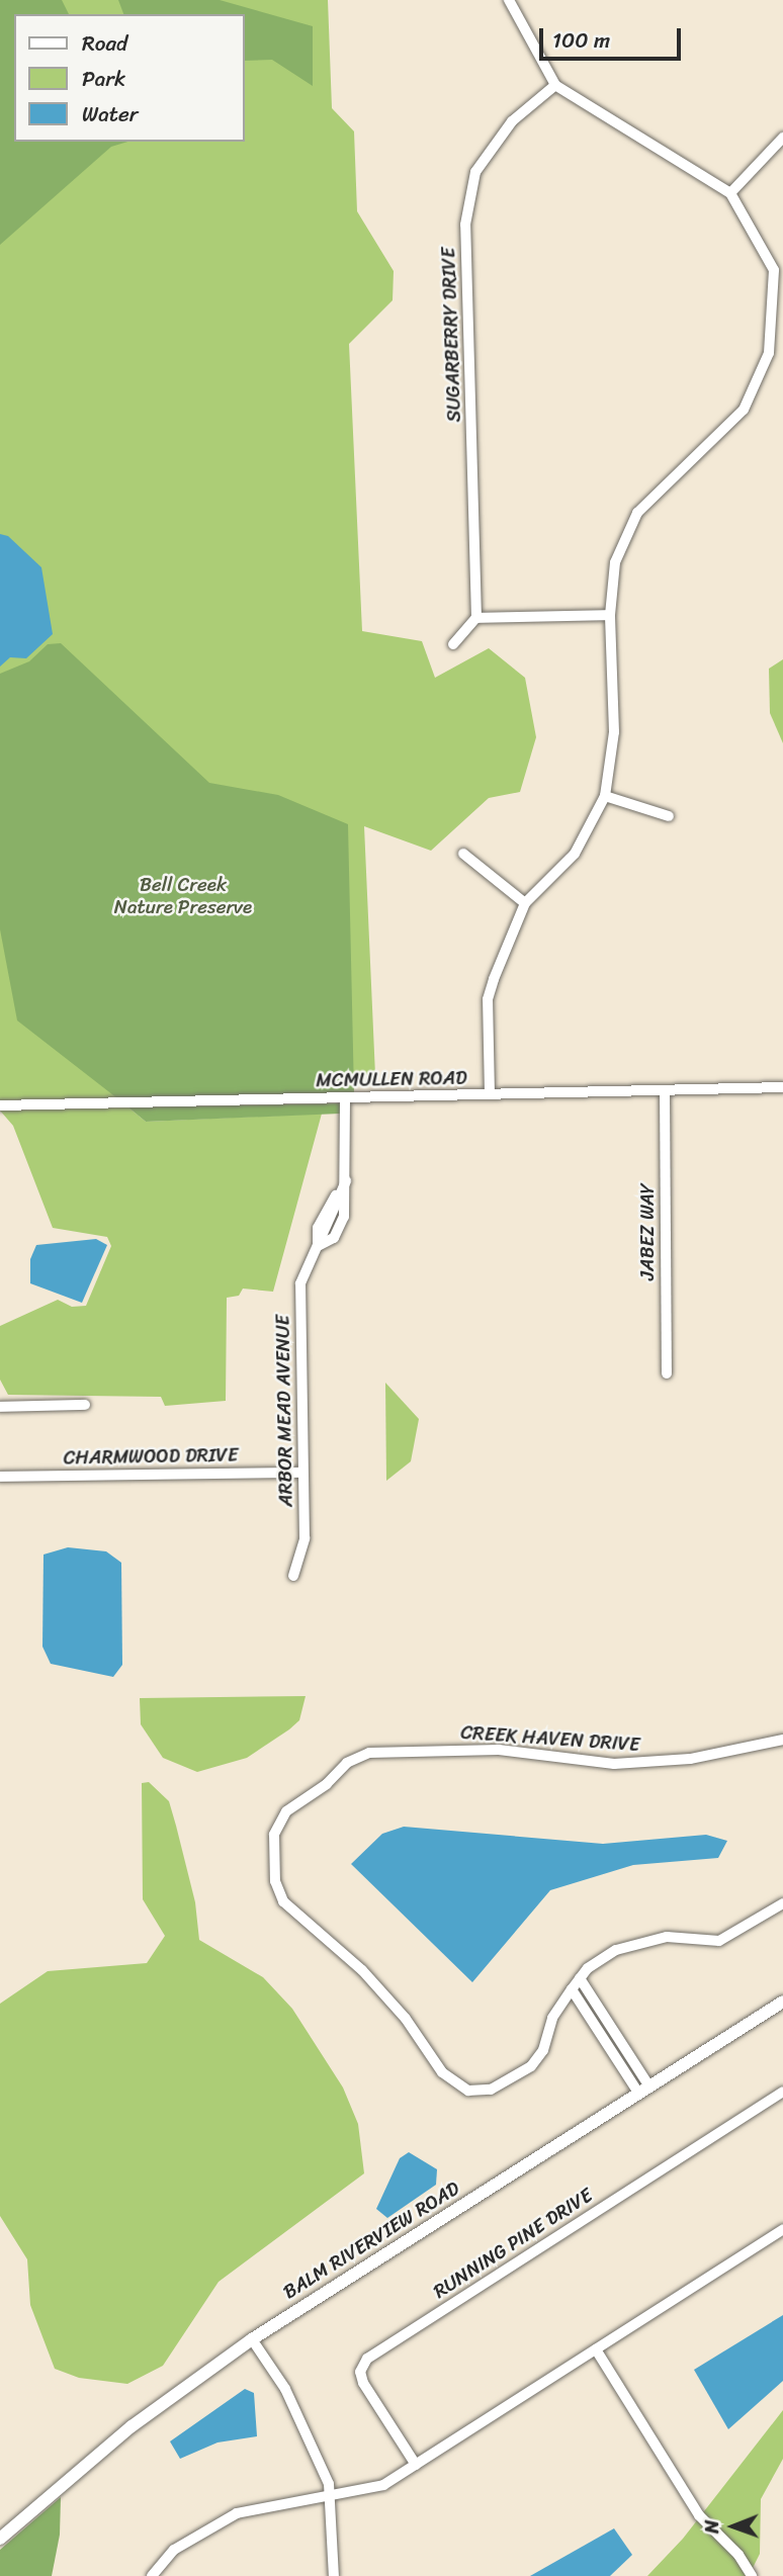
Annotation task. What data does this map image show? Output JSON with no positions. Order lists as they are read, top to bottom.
{
  "streets": {
    "main road": ["BALM RIVERVIEW ROAD"],
    "street": [
      "SUGARBERRY DRIVE",
      "MCMULLEN ROAD",
      "JABEZ WAY",
      "ARBOR MEAD AVENUE",
      "CHARMWOOD DRIVE",
      "CREEK HAVEN DRIVE",
      "RUNNING PINE DRIVE"
    ]
  },
  "crossings": [
    ["MCMULLEN ROAD", "JABEZ WAY"],
    ["MCMULLEN ROAD", "ARBOR MEAD AVENUE"],
    ["ARBOR MEAD AVENUE", "CHARMWOOD DRIVE"]
  ],
  "parks": ["Bell Creek Nature Preserve"],
  "legend": ["Road", "Park", "Water"],
  "scale_bar": "100 m",
  "north": "left"
}
